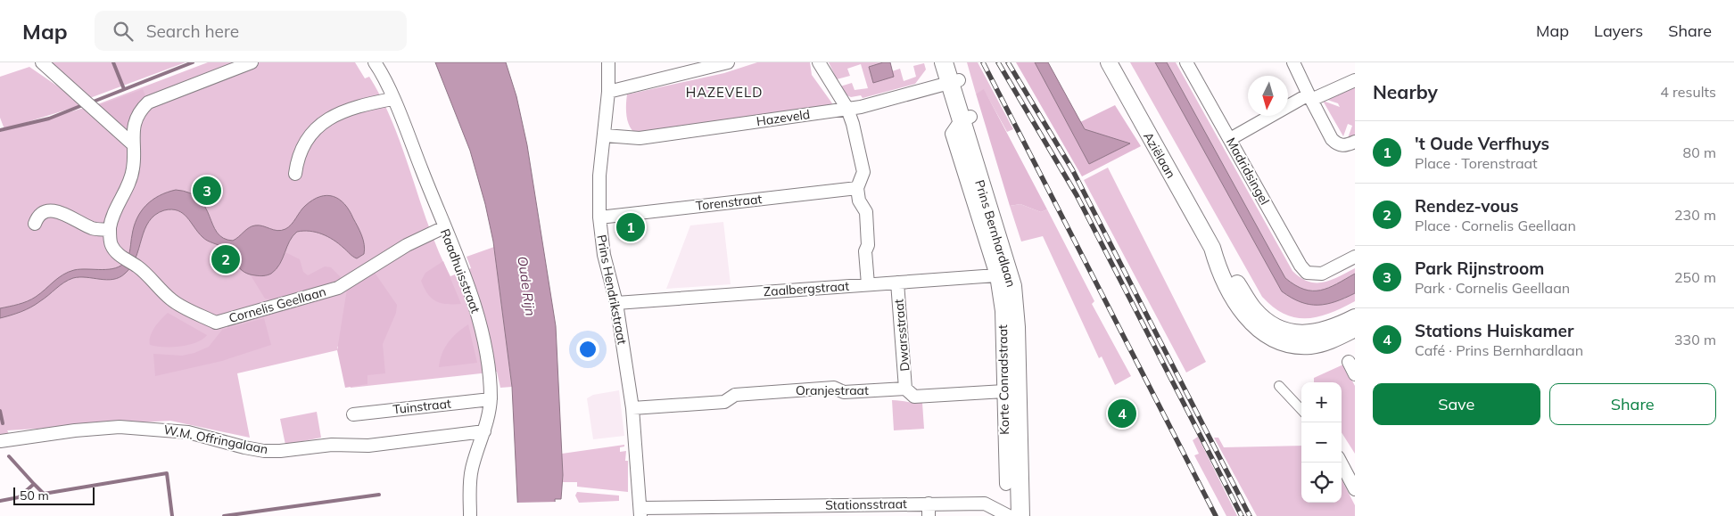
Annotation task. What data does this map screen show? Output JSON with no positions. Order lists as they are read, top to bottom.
{
  "streets": {
    "main road": ["Prins Bernhardlaan"],
    "street": [
      "Hazeveld",
      "Aziëlaan",
      "Madridsingel",
      "Torenstraat",
      "Raadhuisstraat",
      "Zaalbergstraat",
      "Prins Hendrikstraat",
      "Cornelis Geellaan",
      "Dwarsstraat",
      "Korte Conradstraat",
      "Oranjestraat",
      "Tuinstraat",
      "W.M. Offringalaan",
      "Stationsstraat"
    ]
  },
  "crossings": [
    ["Hazeveld", "Prins Bernhardlaan"],
    ["Hazeveld", "Prins Hendrikstraat"],
    ["Torenstraat", "Prins Hendrikstraat"],
    ["Prins Bernhardlaan", "Korte Conradstraat"],
    ["Raadhuisstraat", "Cornelis Geellaan"],
    ["Raadhuisstraat", "Tuinstraat"],
    ["Raadhuisstraat", "W.M. Offringalaan"],
    ["Zaalbergstraat", "Prins Hendrikstraat"],
    ["Zaalbergstraat", "Dwarsstraat"],
    ["Zaalbergstraat", "Korte Conradstraat"],
    ["Prins Hendrikstraat", "Oranjestraat"],
    ["Prins Hendrikstraat", "Stationsstraat"],
    ["Dwarsstraat", "Oranjestraat"],
    ["Korte Conradstraat", "Oranjestraat"]
  ],
  "districts": ["HAZEVELD"],
  "water": ["Oude Rijn"],
  "scale_bar": "50 m",
  "north": "bottom",
  "page": {
    "header": "Map",
    "search": "Search here",
    "nav": ["Map", "Layers", "Share"],
    "heading": ["Nearby", "4 results"],
    "list": [
      {
        "mark": "1",
        "name": "'t Oude Verfhuys",
        "note": "Place · Torenstraat",
        "value": "80 m"
      },
      {
        "mark": "2",
        "name": "Rendez-vous",
        "note": "Place · Cornelis Geellaan",
        "value": "230 m"
      },
      {
        "mark": "3",
        "name": "Park Rijnstroom",
        "note": "Park · Cornelis Geellaan",
        "value": "250 m"
      },
      {
        "mark": "4",
        "name": "Stations Huiskamer",
        "note": "Café · Prins Bernhardlaan",
        "value": "330 m"
      }
    ],
    "pins": [
      "3",
      "1",
      "2",
      "4"
    ],
    "buttons": ["Save", "Share"],
    "map_buttons": ["+", "−"],
    "scale": "50 m"
  }
}
